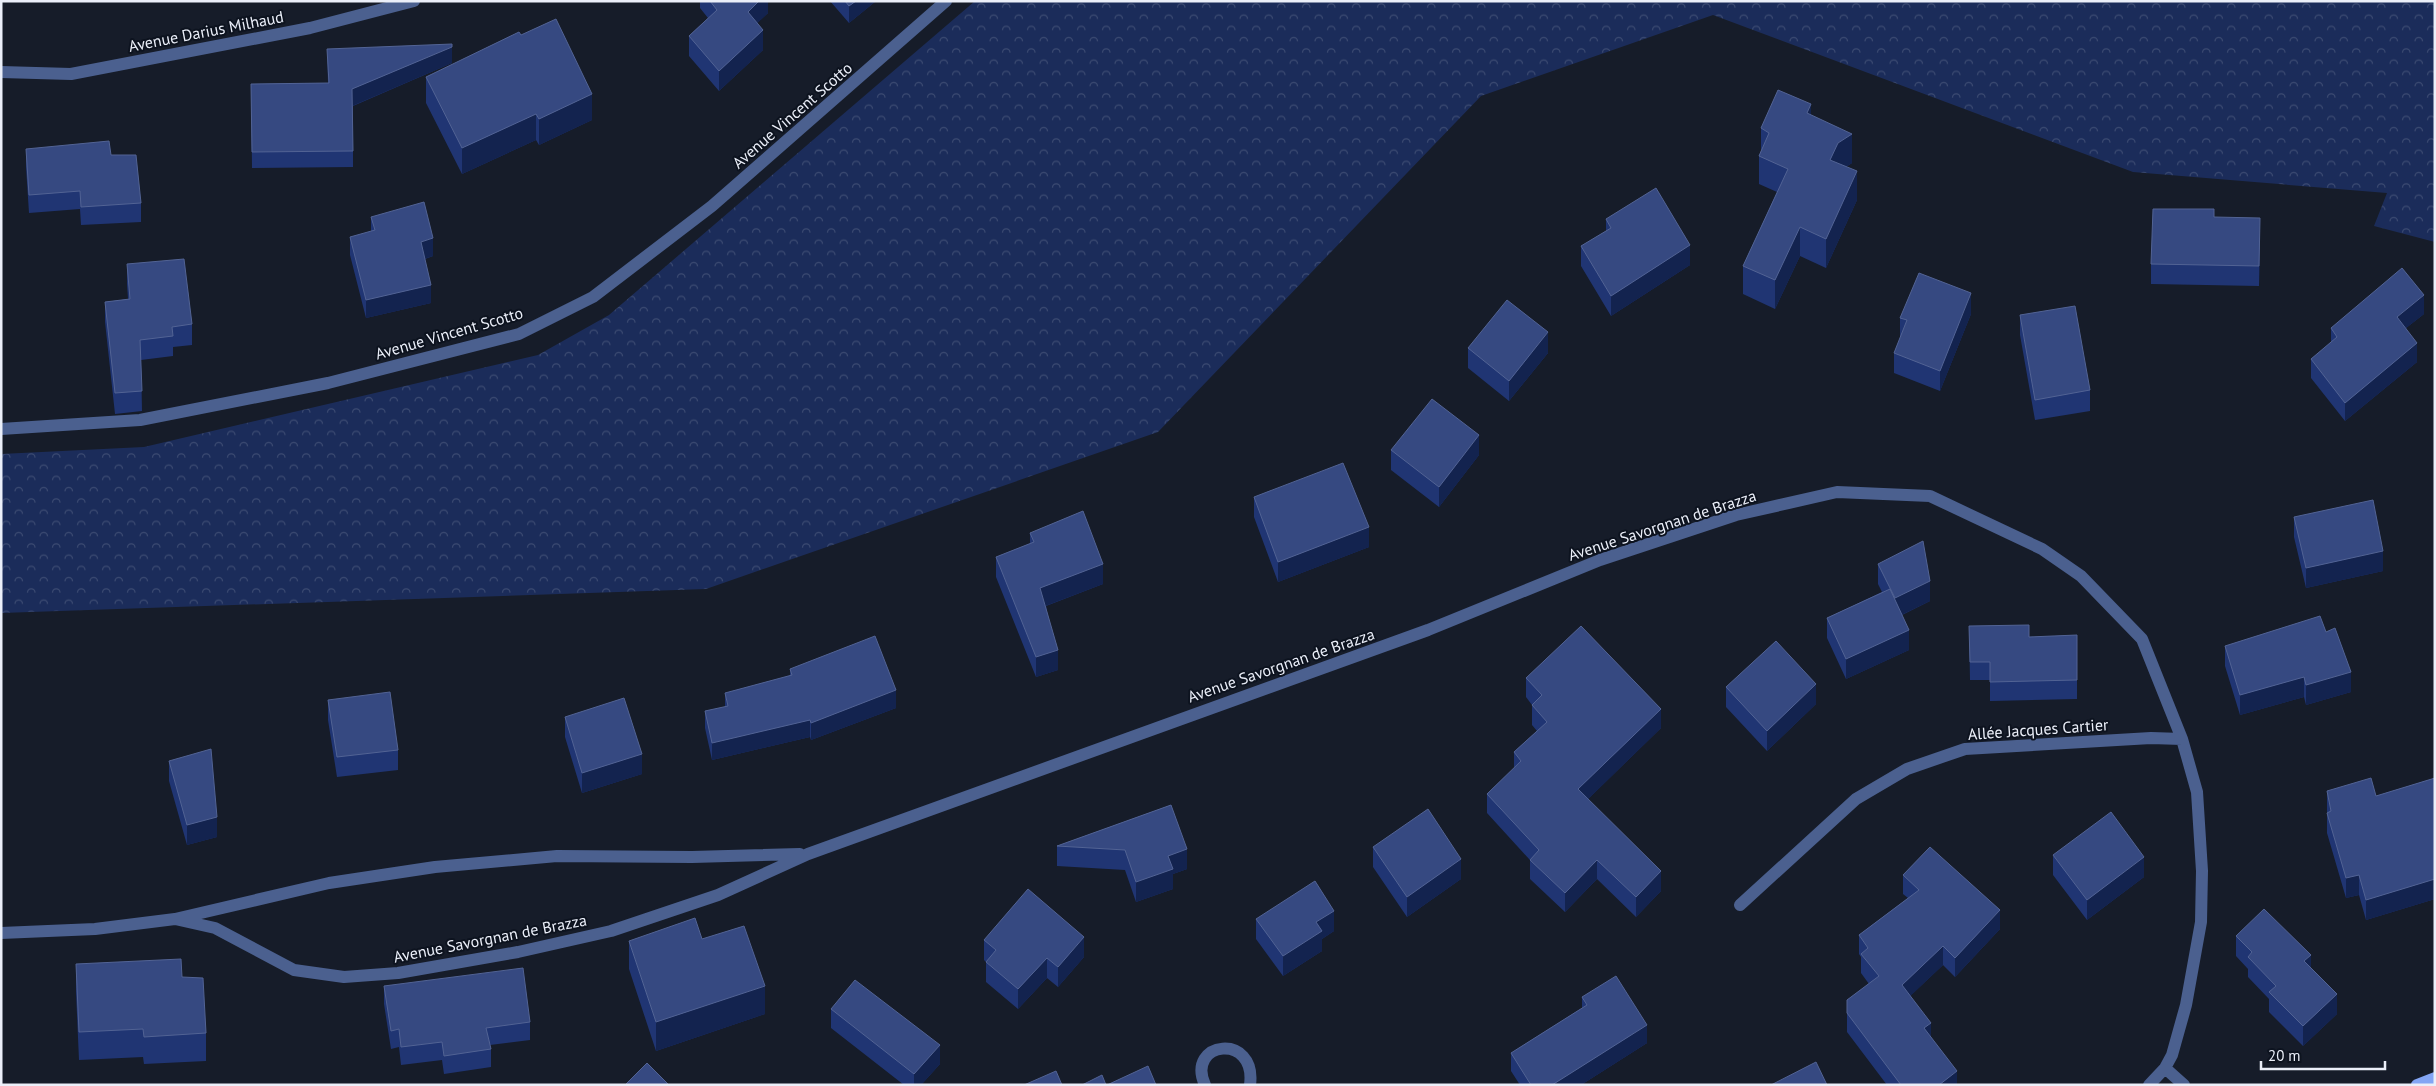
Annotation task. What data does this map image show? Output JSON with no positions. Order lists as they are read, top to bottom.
{
  "streets": {
    "street": [
      "Avenue Darius Milhaud",
      "Avenue Vincent Scotto",
      "Avenue Savorgnan de Brazza",
      "Allée Jacques Cartier"
    ]
  },
  "crossings": [
    ["Avenue Savorgnan de Brazza", "Allée Jacques Cartier"]
  ],
  "scale_bar": "20 m"
}
